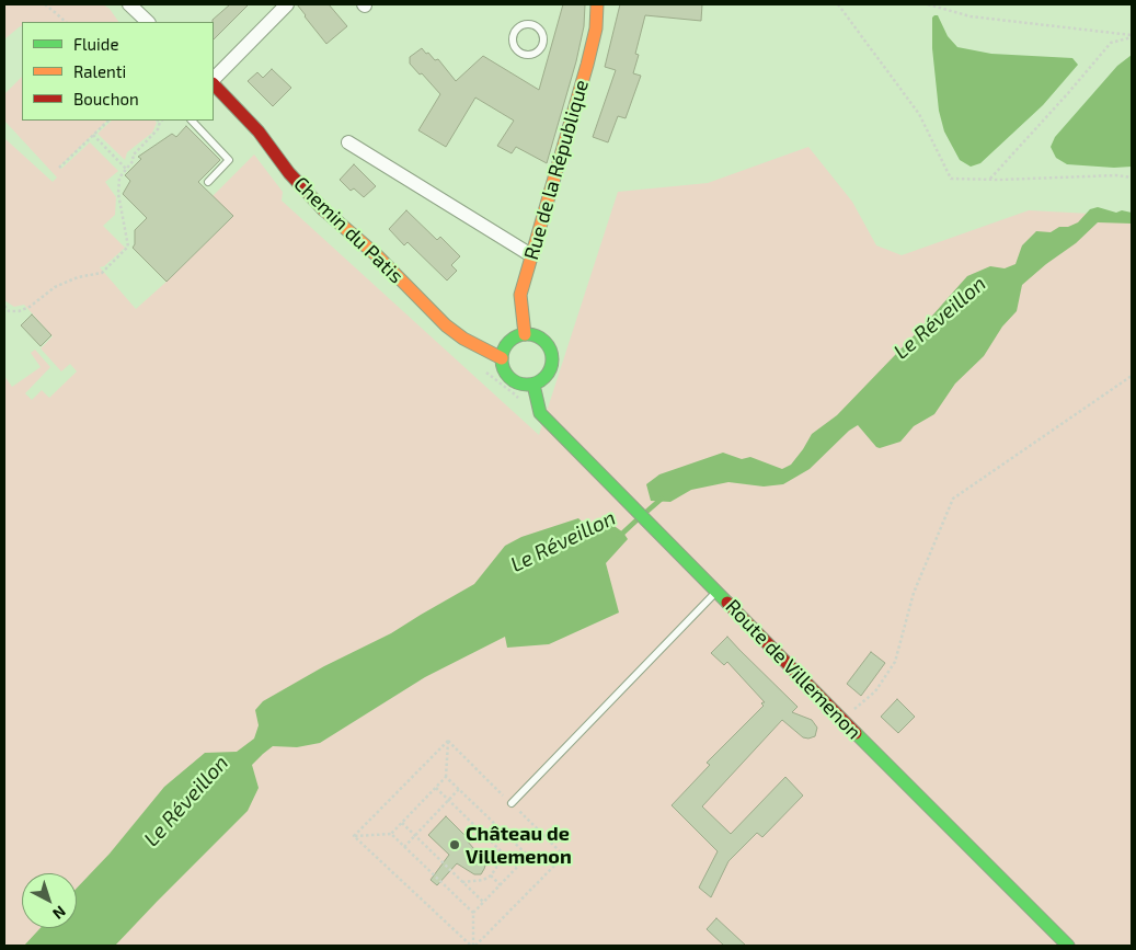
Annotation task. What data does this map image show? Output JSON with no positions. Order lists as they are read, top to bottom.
{
  "streets": {
    "street": ["Rue de la République", "Chemin du Patis", "Route de Villemenon"]
  },
  "crossings": [
    ["Rue de la République", "Chemin du Patis"],
    ["Rue de la République", "Route de Villemenon"],
    ["Chemin du Patis", "Route de Villemenon"]
  ],
  "water": ["Le Réveillon"],
  "places": ["Château de Villemenon"],
  "legend": ["Fluide", "Ralenti", "Bouchon"],
  "north": "bottom right"
}
